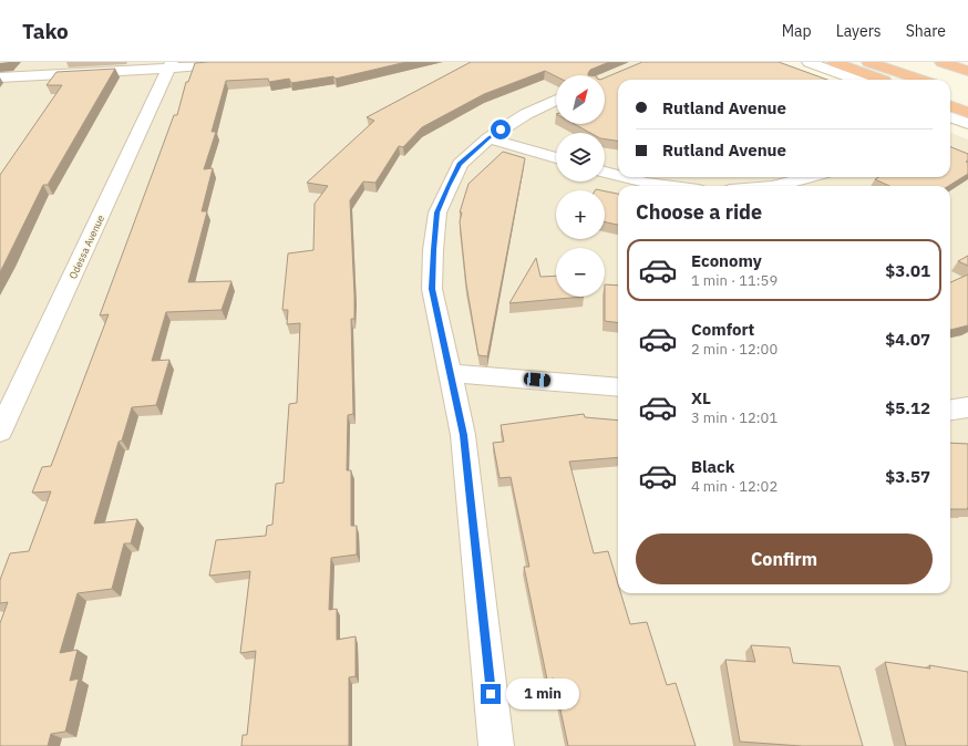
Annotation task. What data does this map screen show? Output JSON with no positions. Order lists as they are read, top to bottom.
{
  "streets": {
    "street": ["Odessa Avenue"]
  },
  "north": "top right",
  "page": {
    "header": "Tako",
    "nav": ["Map", "Layers", "Share"],
    "map_buttons": ["+", "−"],
    "banner": ["Rutland Avenue", "Rutland Avenue"],
    "heading": "Choose a ride",
    "list": [
      {
        "name": "Economy",
        "note": "1 min · 11:59",
        "value": "$3.01"
      },
      {
        "name": "Comfort",
        "note": "2 min · 12:00",
        "value": "$4.07"
      },
      {
        "name": "XL",
        "note": "3 min · 12:01",
        "value": "$5.12"
      },
      {
        "name": "Black",
        "note": "4 min · 12:02",
        "value": "$3.57"
      }
    ],
    "buttons": "Confirm",
    "bubble": "1 min"
  }
}
